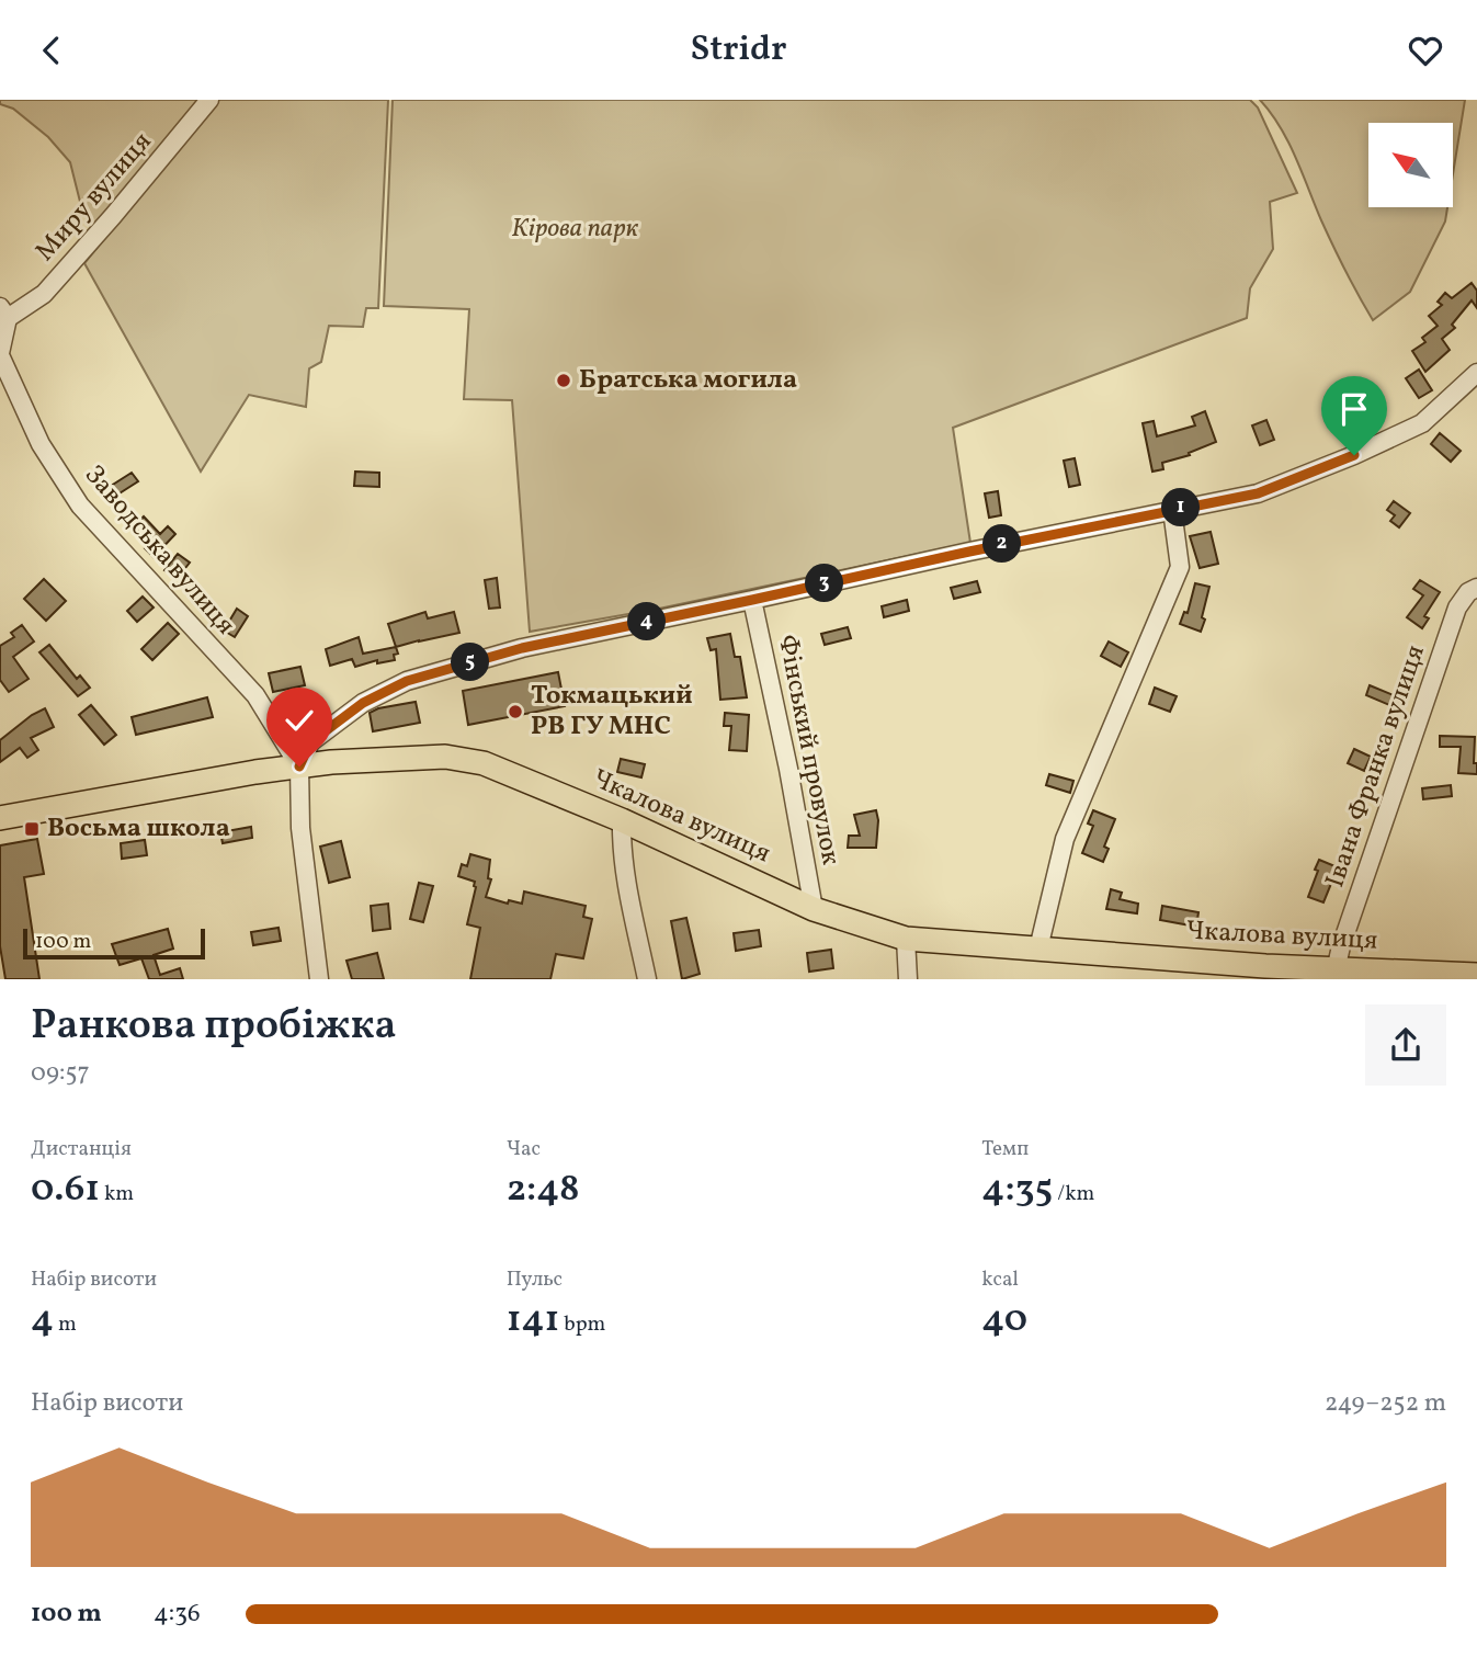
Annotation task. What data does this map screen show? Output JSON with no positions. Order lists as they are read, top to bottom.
{
  "streets": {
    "main road": ["Чкалова вулиця"],
    "street": [
      "Миру вулиця",
      "Заводська вулиця",
      "Фінський провулок",
      "Івана Франка вулиця"
    ]
  },
  "crossings": [
    ["Миру вулиця", "Заводська вулиця"],
    ["Заводська вулиця", "Чкалова вулиця"],
    ["Фінський провулок", "Чкалова вулиця"],
    ["Івана Франка вулиця", "Чкалова вулиця"]
  ],
  "parks": ["Кірова парк"],
  "places": {
    "other": ["Братська могила", "Токмацький РВ ГУ МНС"],
    "transit": ["Восьма школа"]
  },
  "scale_bar": "100 m",
  "north": "top left",
  "page": {
    "header": "Stridr",
    "pins": [
      "1",
      "2",
      "3",
      "4",
      "5"
    ],
    "scale": "100 m",
    "heading": ["Ранкова пробіжка", "09:57"],
    "stats": [
      ["Дистанція", "0.61 km"],
      ["Час", "2:48"],
      ["Темп", "4:35 /km"],
      ["Набір висоти", "4 m"],
      ["Пульс", "141 bpm"],
      ["kcal", "40"]
    ],
    "chart": ["Набір висоти", "249–252 m"],
    "list": [
      {
        "name": "100 m",
        "note": "4:36"
      }
    ]
  }
}
